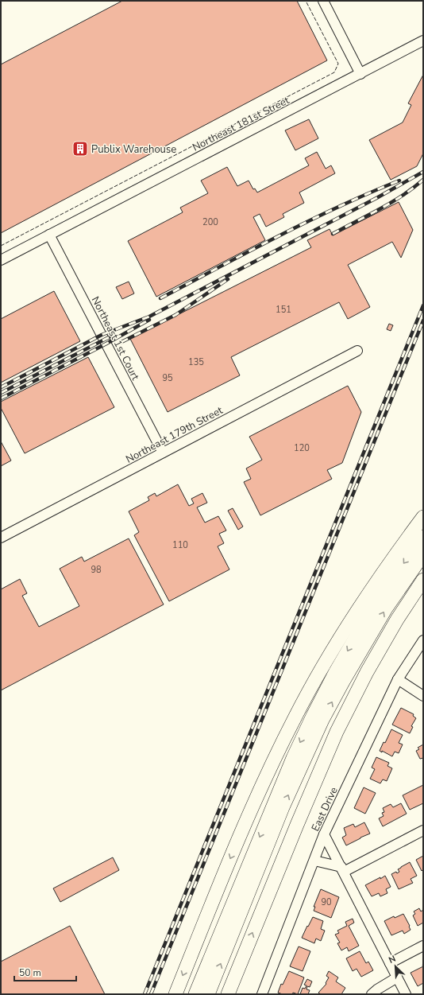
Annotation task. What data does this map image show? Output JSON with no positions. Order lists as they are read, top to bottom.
{
  "streets": {
    "street": [
      "Northeast 181st Street",
      "Northeast 1st Court",
      "Northeast 179th Street",
      "East Drive"
    ]
  },
  "crossings": [
    ["Northeast 181st Street", "Northeast 1st Court"],
    ["Northeast 1st Court", "Northeast 179th Street"]
  ],
  "places": {
    "building": ["Publix Warehouse"]
  },
  "house_numbers": [
    "200",
    "151",
    "135",
    "95",
    "120",
    "110",
    "98",
    "90"
  ],
  "scale_bar": "50 m",
  "north": "top left"
}
